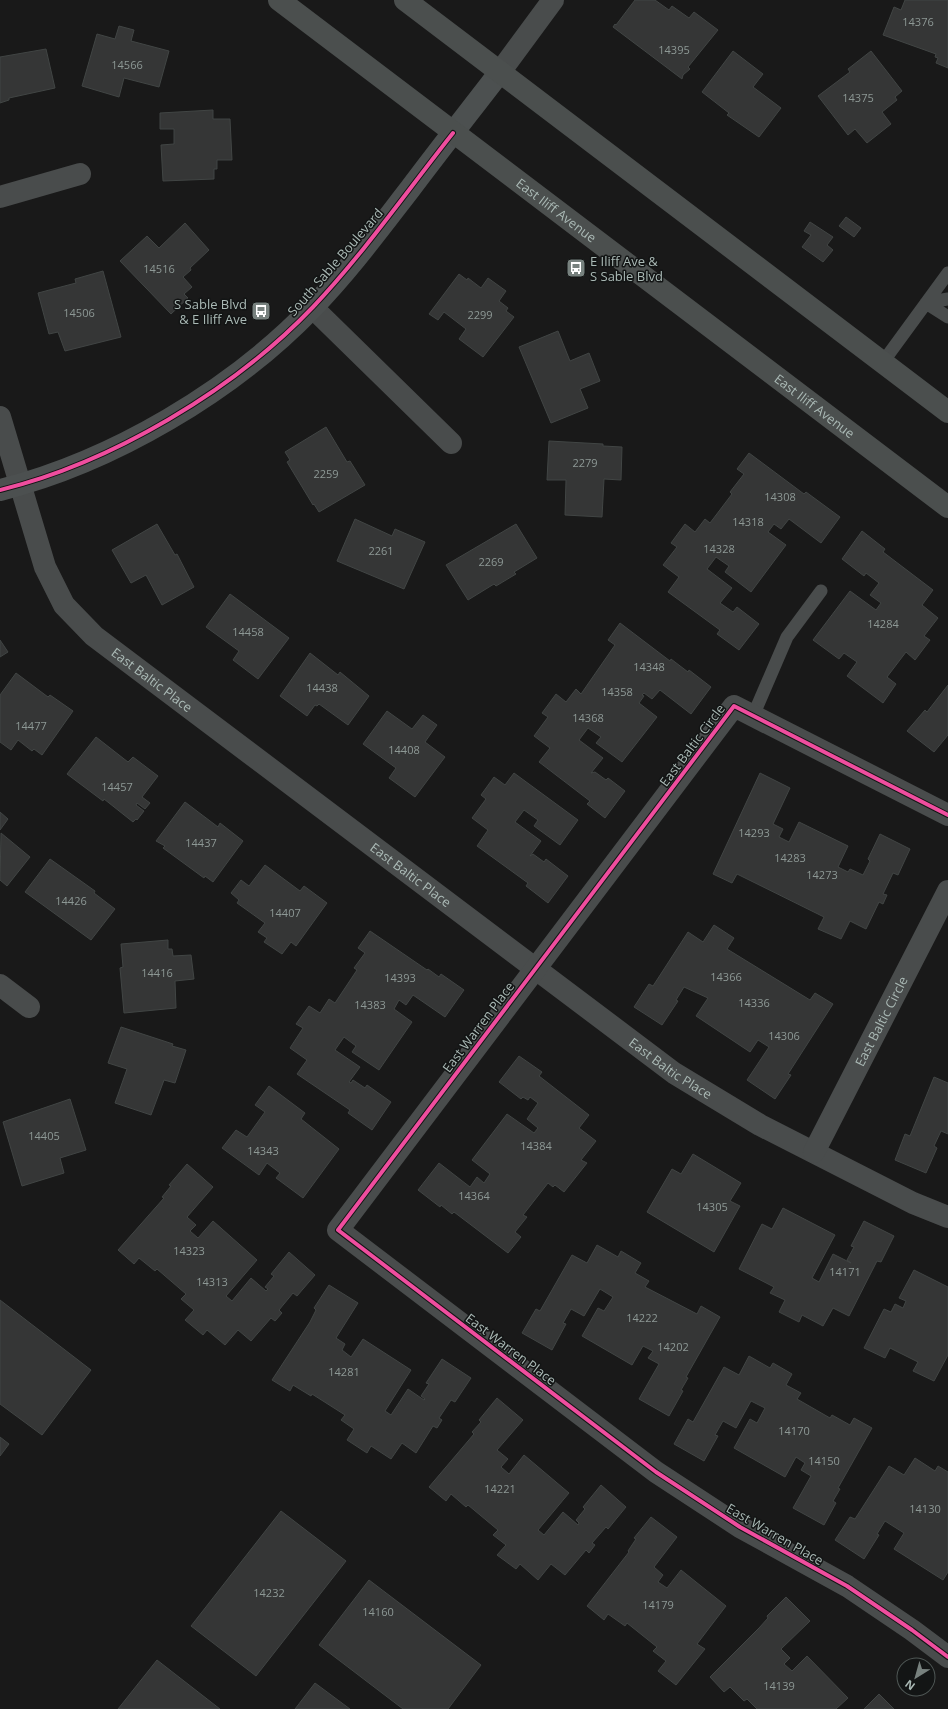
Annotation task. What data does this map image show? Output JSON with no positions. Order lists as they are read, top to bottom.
{
  "streets": {
    "main road": ["East Iliff Avenue"],
    "street": [
      "South Sable Boulevard",
      "East Baltic Place",
      "East Baltic Circle",
      "East Warren Place"
    ]
  },
  "crossings": [
    ["East Iliff Avenue", "South Sable Boulevard"],
    ["South Sable Boulevard", "East Baltic Place"],
    ["East Baltic Place", "East Baltic Circle"],
    ["East Baltic Place", "East Warren Place"],
    ["East Baltic Circle", "East Warren Place"]
  ],
  "places": {
    "bus stop": ["E Iliff Ave & S Sable Blvd", "S Sable Blvd & E Iliff Ave"]
  },
  "house_numbers": [
    "14376",
    "14395",
    "14566",
    "14375",
    "14516",
    "14506",
    "2299",
    "2279",
    "2259",
    "14308",
    "14318",
    "14328",
    "2261",
    "2269",
    "14284",
    "14458",
    "14348",
    "14438",
    "14358",
    "14368",
    "14477",
    "14408",
    "14457",
    "14293",
    "14437",
    "14283",
    "14273",
    "14426",
    "14407",
    "14416",
    "14366",
    "14393",
    "14336",
    "14383",
    "14306",
    "14405",
    "14384",
    "14343",
    "14364",
    "14305",
    "14323",
    "14171",
    "14313",
    "14222",
    "14202",
    "14281",
    "14170",
    "14150",
    "14221",
    "14130",
    "14232",
    "14179",
    "14160",
    "14139"
  ],
  "north": "bottom left"
}
